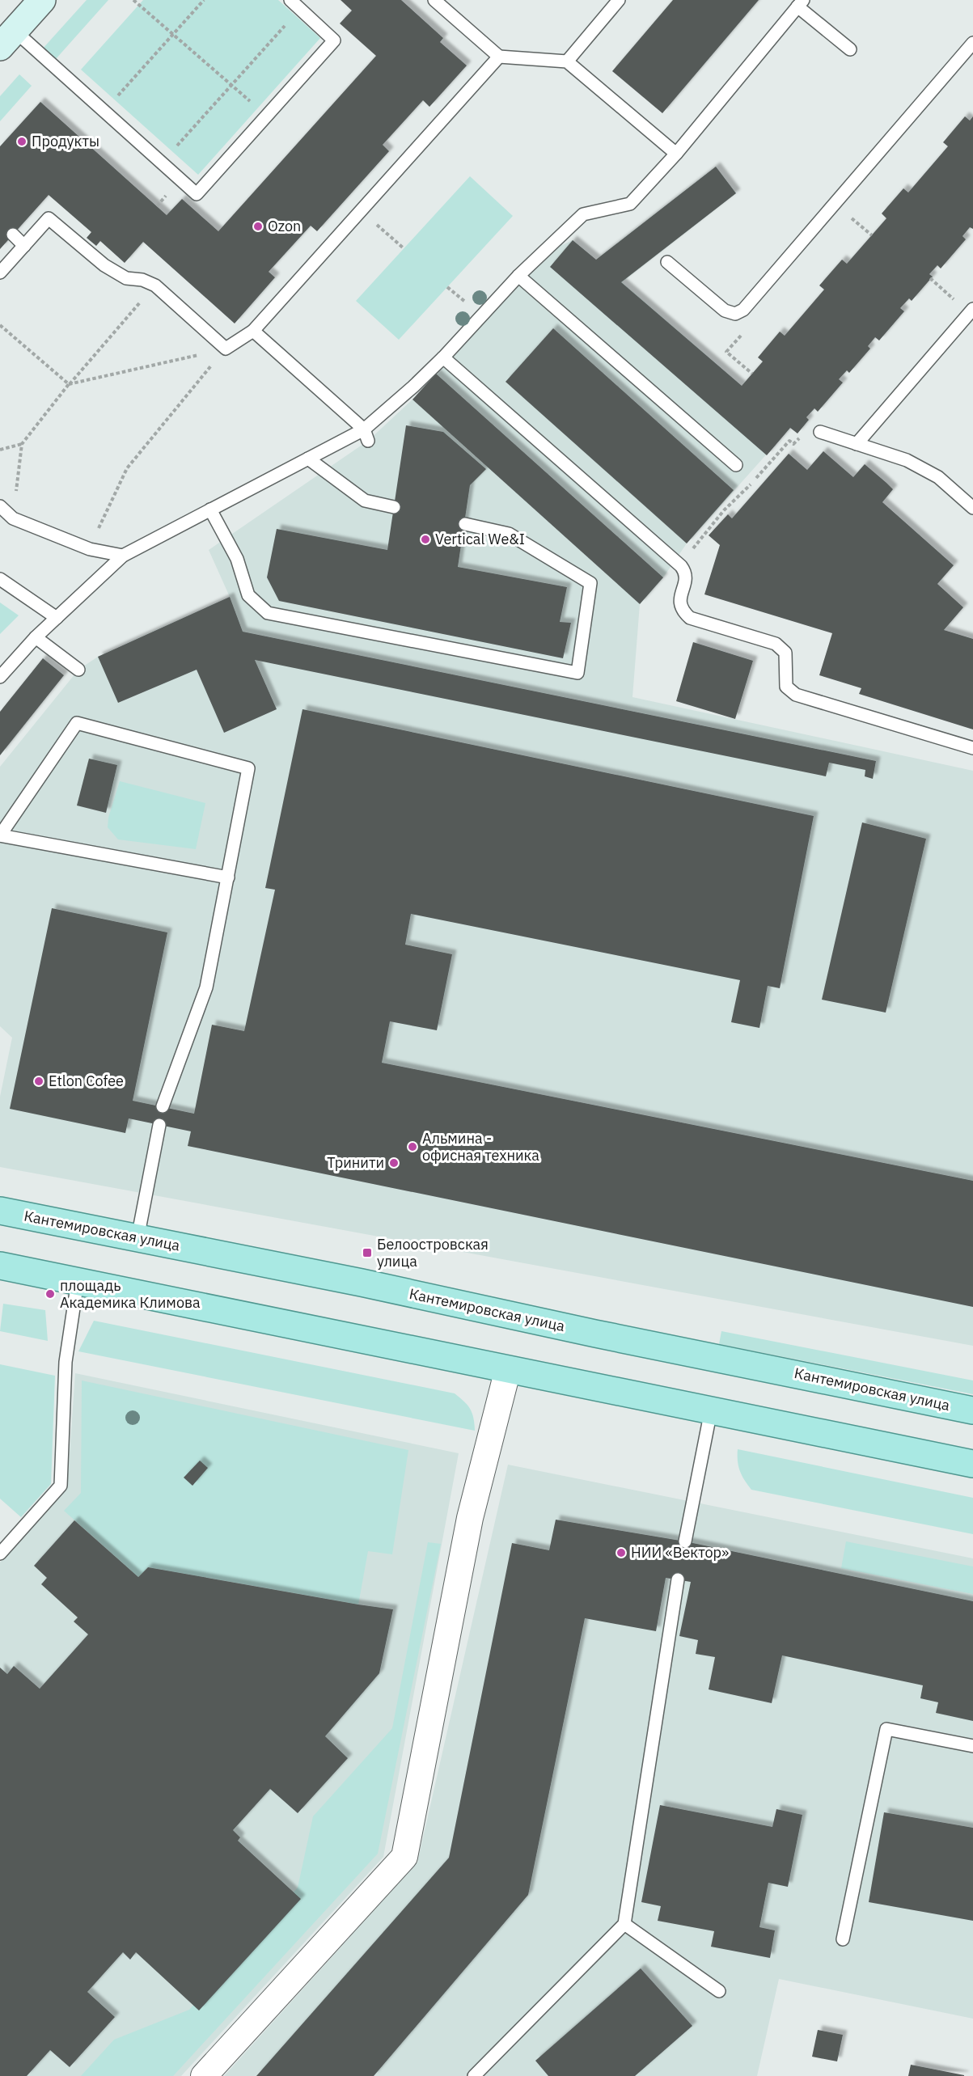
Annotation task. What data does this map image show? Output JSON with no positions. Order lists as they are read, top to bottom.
{
  "streets": {
    "main road": ["Кантемировская улица"]
  },
  "places": {
    "other": [
      "Продукты",
      "Ozon",
      "Vertical We&I",
      "Etlon Cofee",
      "Альмина - офисная техника",
      "Тринити",
      "площадь Академика Климова",
      "НИИ «Вектор»"
    ],
    "transit": ["Белоостровская улица"]
  }
}
